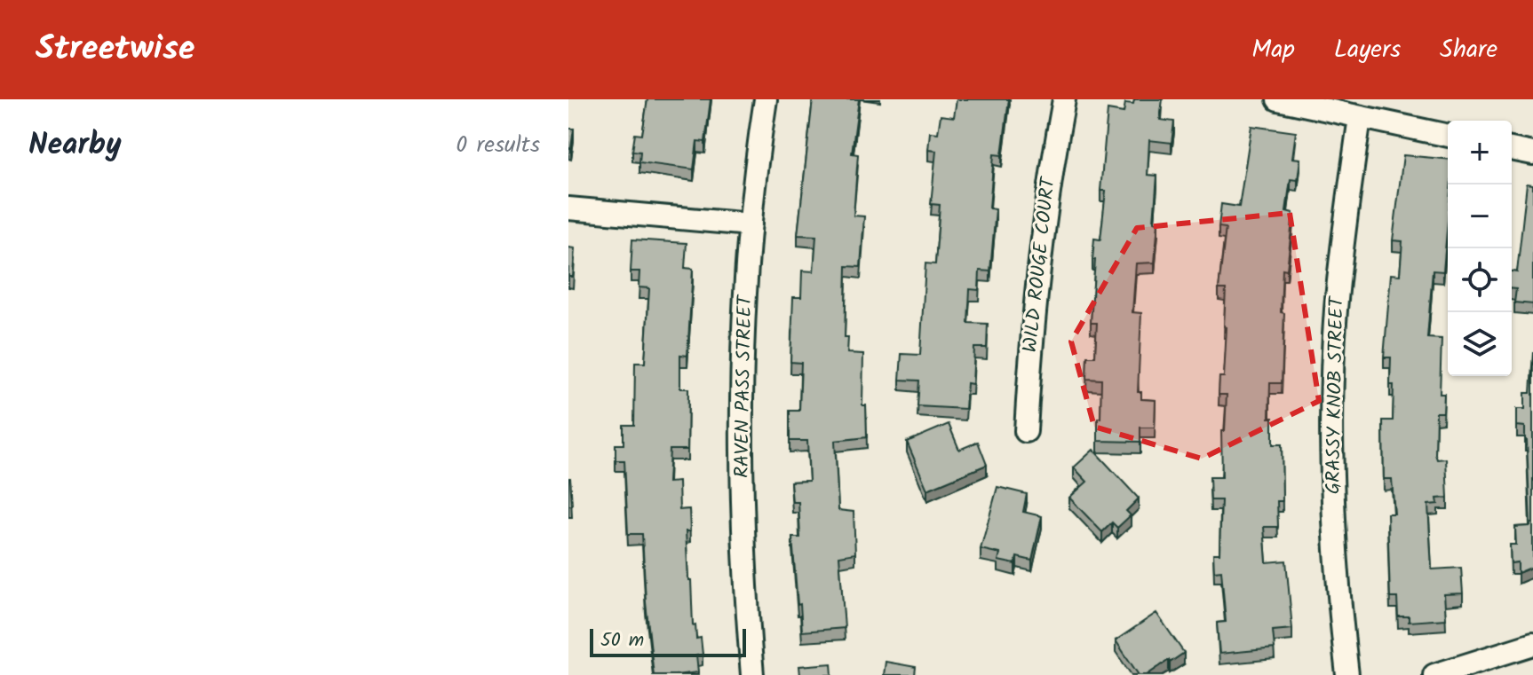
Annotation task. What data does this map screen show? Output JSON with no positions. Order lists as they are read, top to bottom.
{
  "streets": {
    "street": ["WILD ROUGE COURT", "RAVEN PASS STREET", "GRASSY KNOB STREET"]
  },
  "scale_bar": "50 m",
  "page": {
    "header": "Streetwise",
    "nav": ["Map", "Layers", "Share"],
    "heading": ["Nearby", "0 results"],
    "map_buttons": ["+", "−"],
    "scale": "50 m"
  }
}
